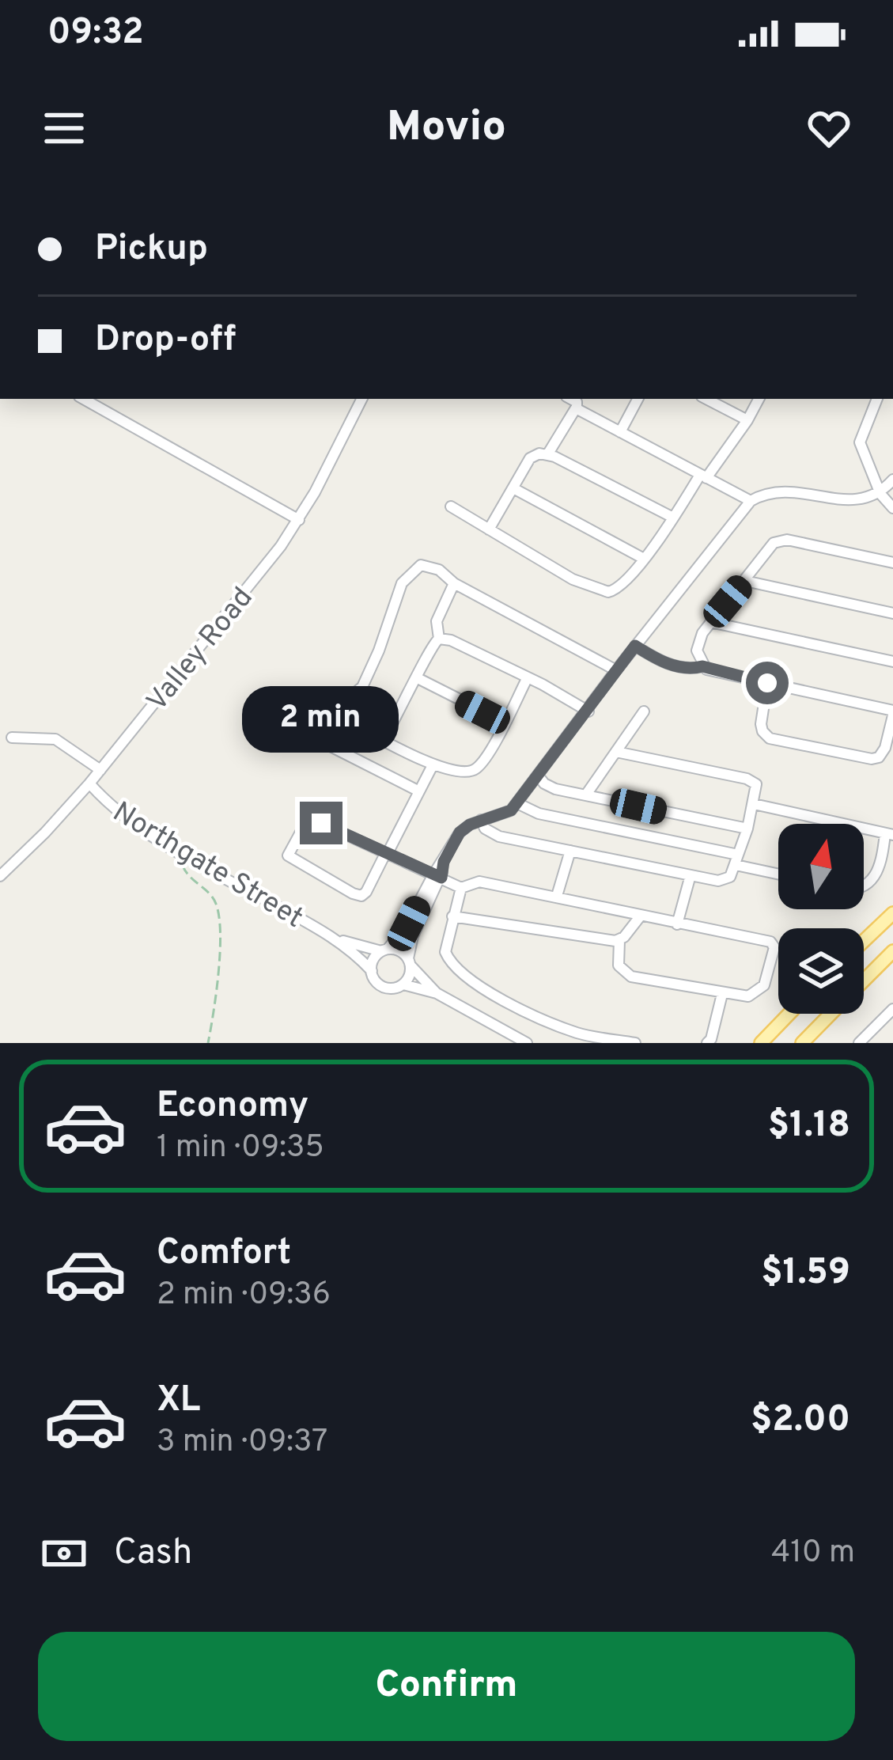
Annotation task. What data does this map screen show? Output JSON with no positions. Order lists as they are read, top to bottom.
{
  "streets": {
    "street": ["Valley Road", "Northgate Street"]
  },
  "crossings": [
    ["Valley Road", "Northgate Street"]
  ],
  "north": "top",
  "page": {
    "status": "09:32",
    "header": "Movio",
    "banner": ["Pickup", "Drop-off"],
    "bubble": "2 min",
    "list": [
      {
        "name": "Economy",
        "note": "1 min · 09:35",
        "value": "$1.18"
      },
      {
        "name": "Comfort",
        "note": "2 min · 09:36",
        "value": "$1.59"
      },
      {
        "name": "XL",
        "note": "3 min · 09:37",
        "value": "$2.00"
      }
    ],
    "pay": ["Cash", "410 m"],
    "buttons": "Confirm"
  }
}
